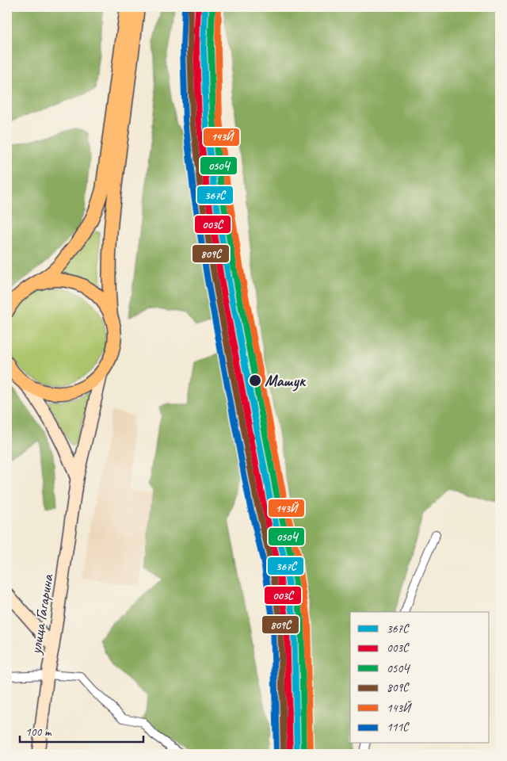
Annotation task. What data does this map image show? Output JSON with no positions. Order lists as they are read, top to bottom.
{
  "streets": {
    "main road": ["улица Гагарина"]
  },
  "places": ["Машук"],
  "lines": [
    "transit line 367С",
    "transit line 003С",
    "transit line 050Ч",
    "transit line 809С",
    "transit line 111С",
    "transit line 143Й"
  ],
  "legend": [
    "367С",
    "003С",
    "050Ч",
    "809С",
    "143Й",
    "111С"
  ],
  "scale_bar": "100 m"
}
